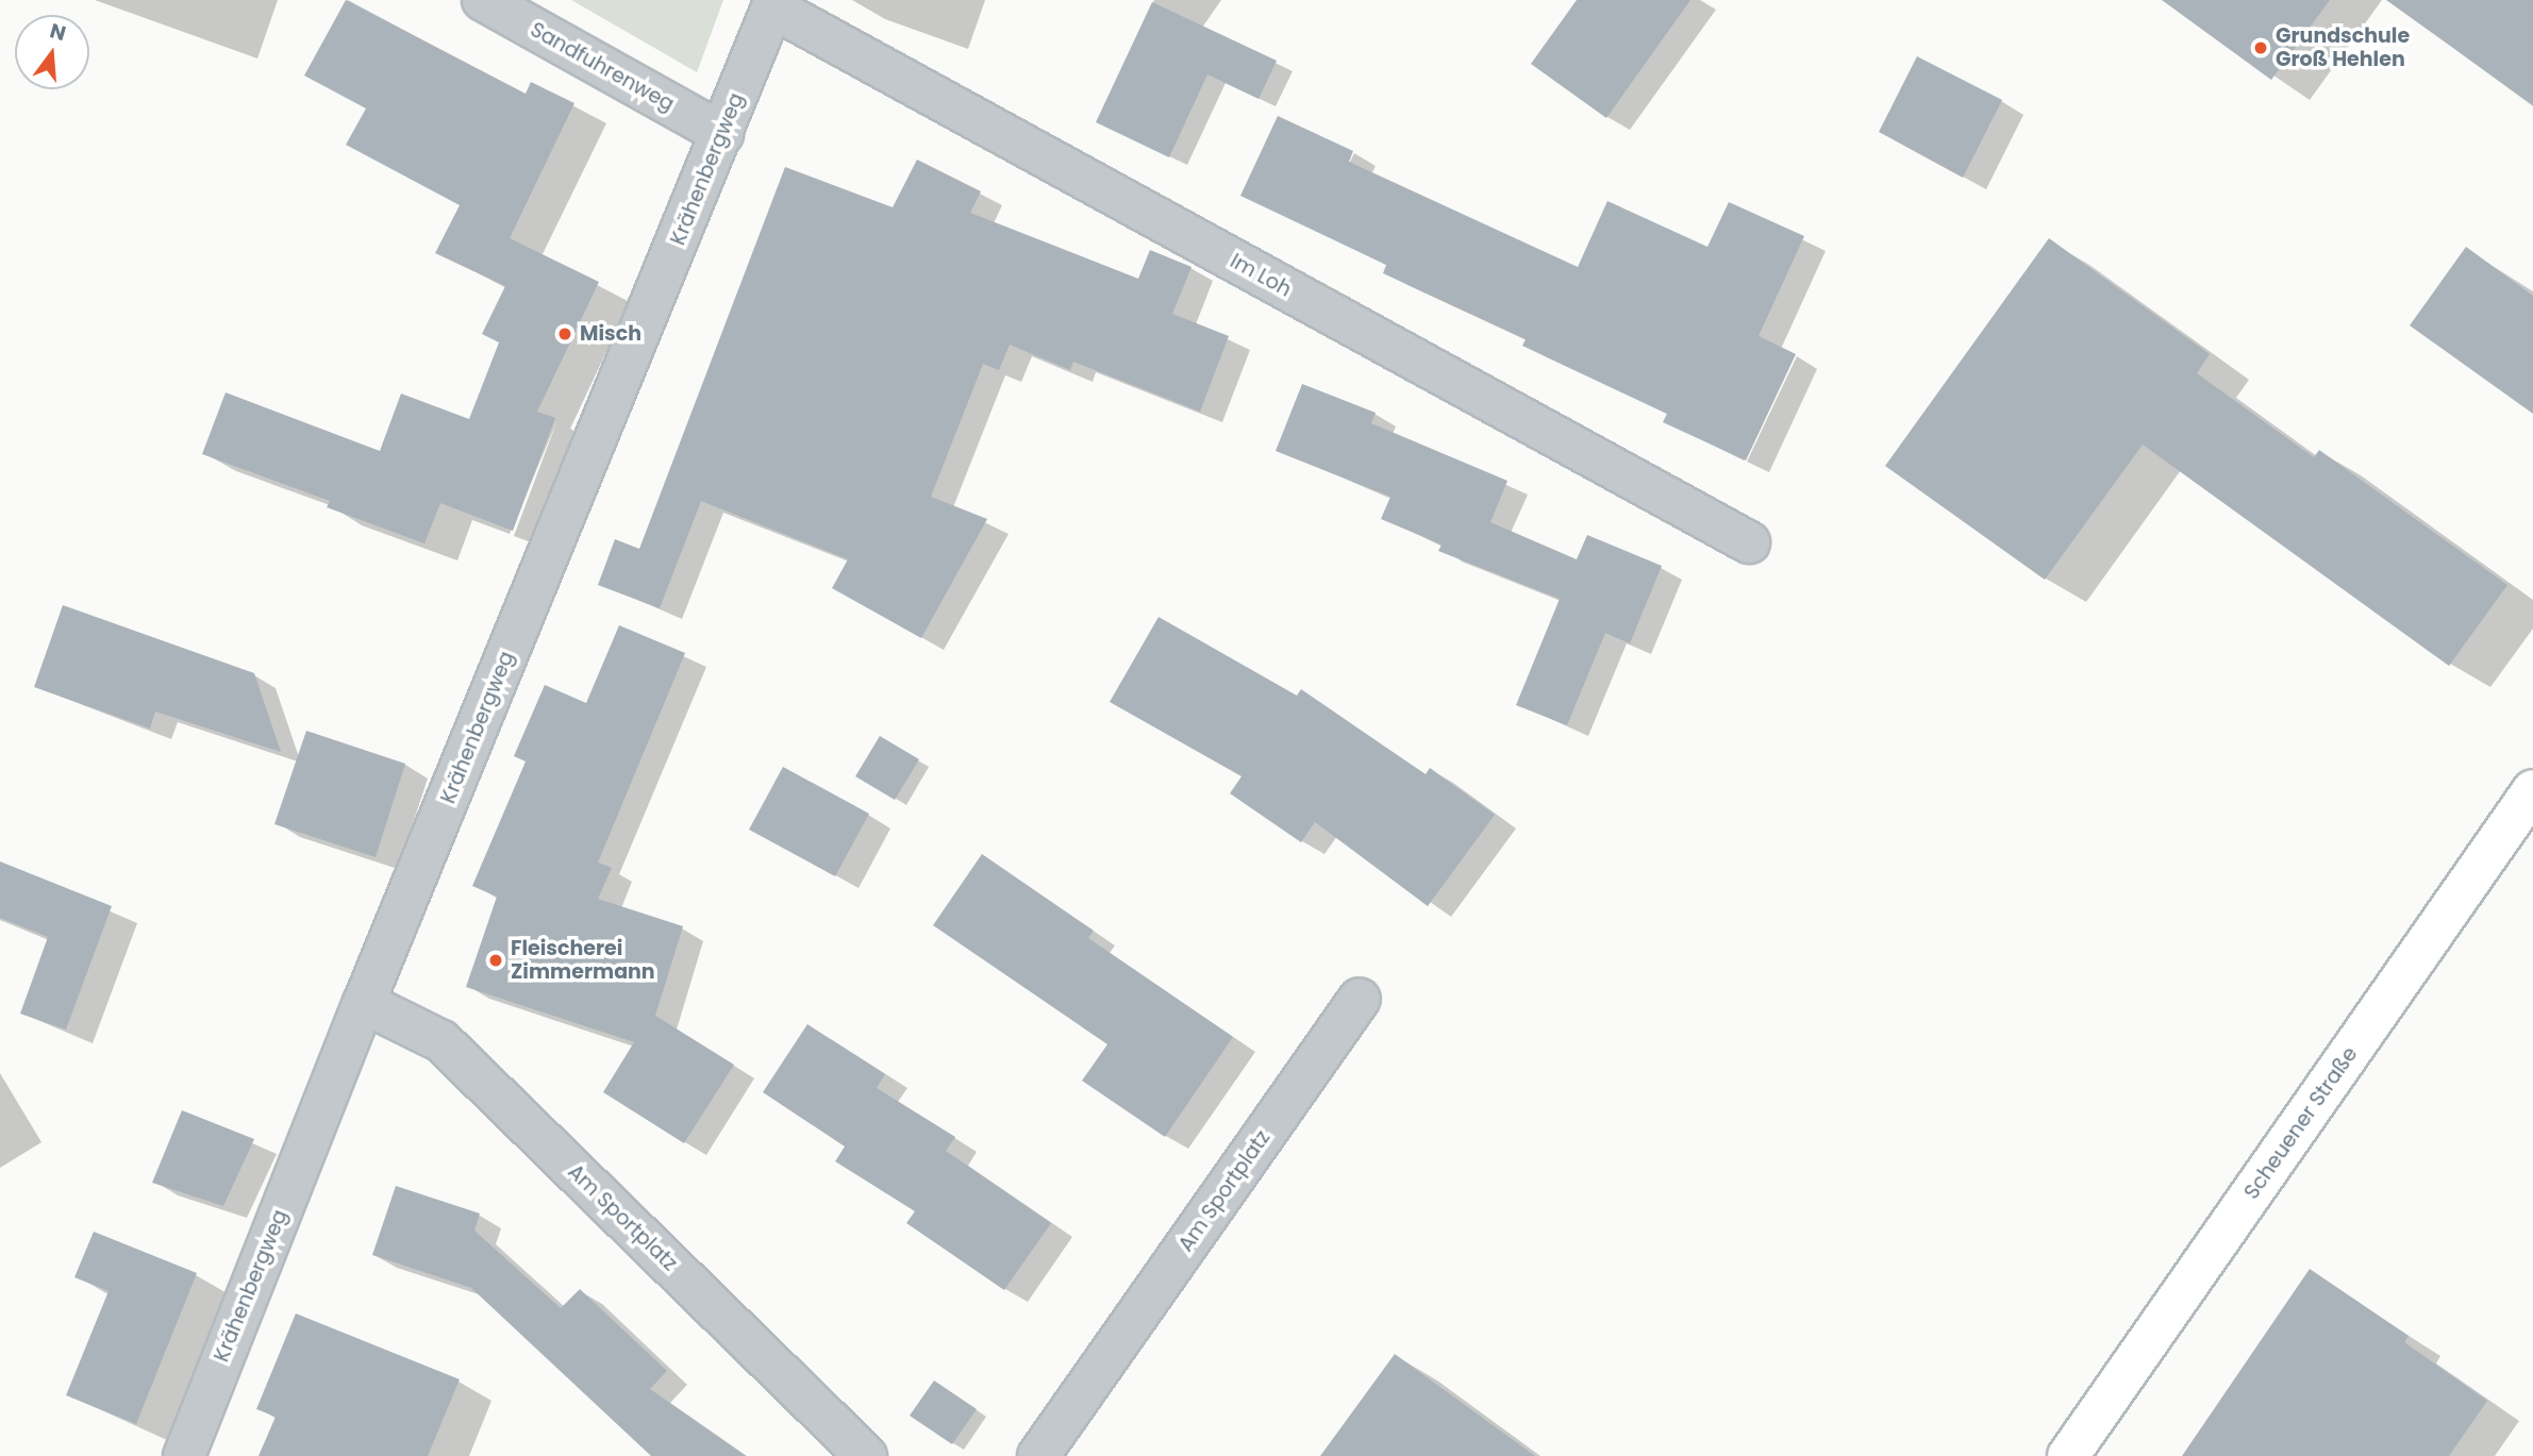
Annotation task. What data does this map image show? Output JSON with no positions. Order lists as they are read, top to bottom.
{
  "streets": {
    "main road": ["Scheuener Straße"],
    "street": [
      "Sandfuhrenweg",
      "Krähenbergweg",
      "Im Loh",
      "Am Sportplatz"
    ]
  },
  "crossings": [
    ["Sandfuhrenweg", "Krähenbergweg"],
    ["Krähenbergweg", "Im Loh"],
    ["Krähenbergweg", "Am Sportplatz"]
  ],
  "places": ["Grundschule Groß Hehlen", "Misch", "Fleischerei Zimmermann"],
  "north": "top"
}
